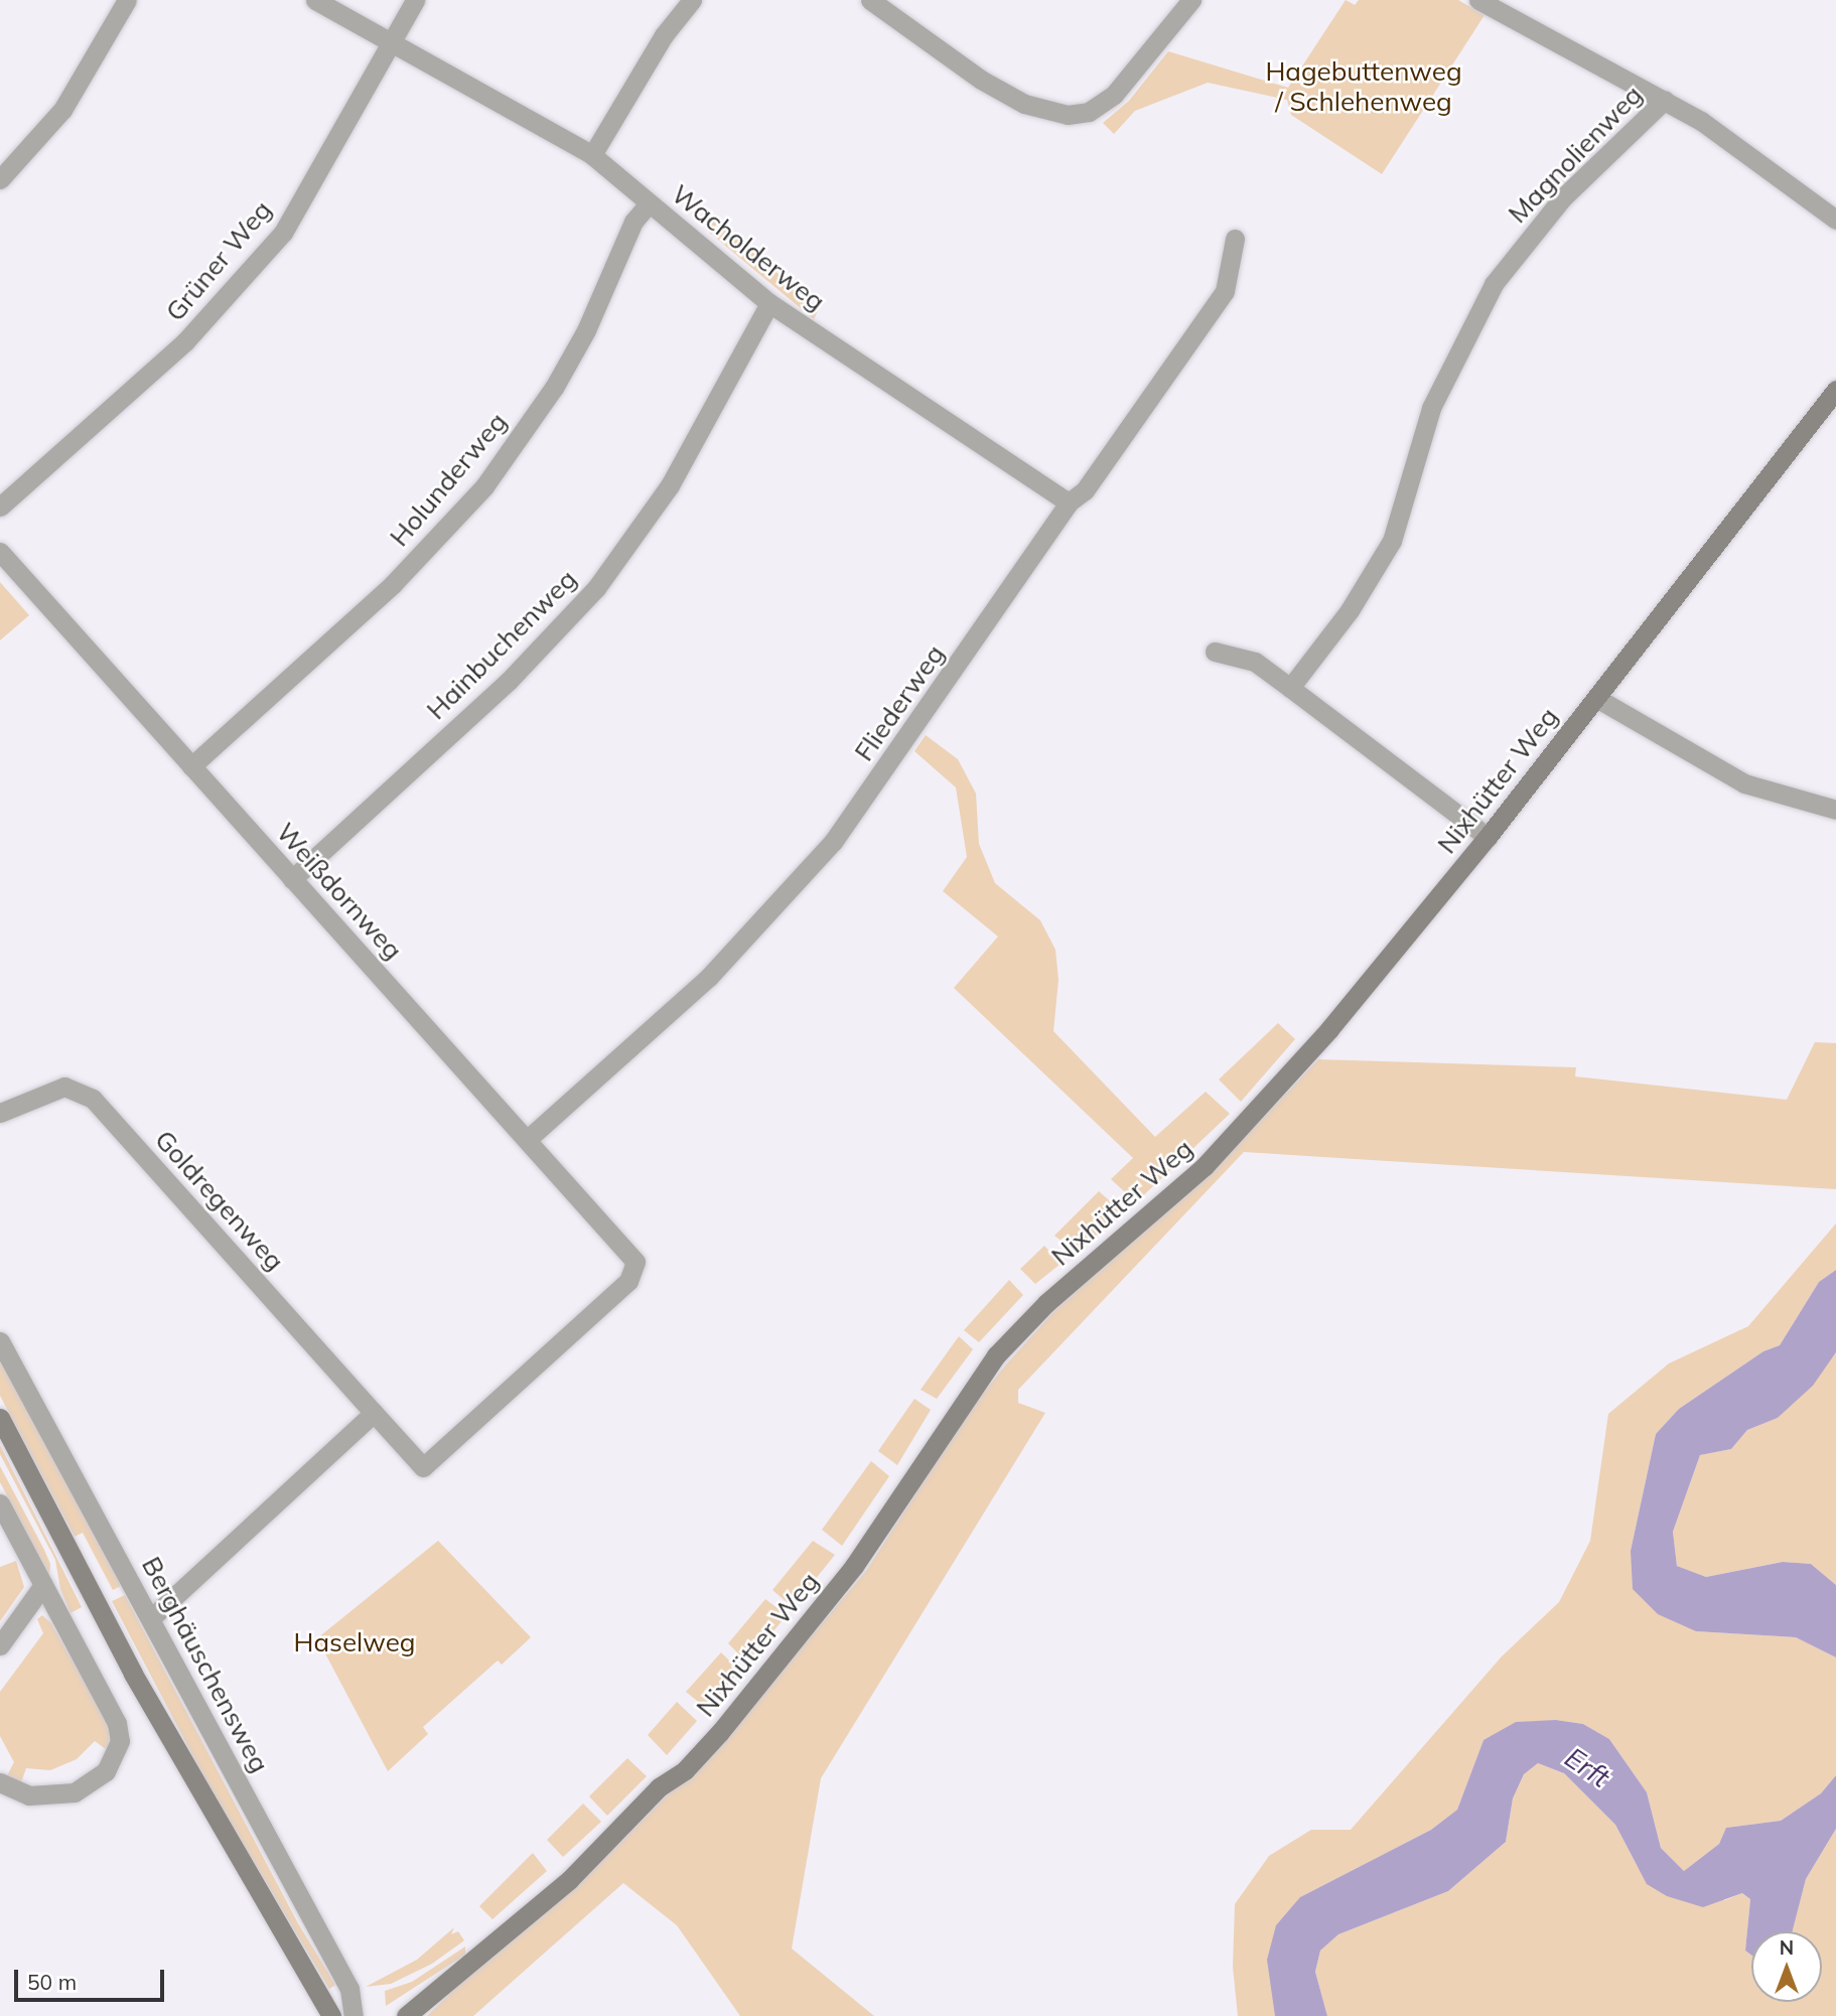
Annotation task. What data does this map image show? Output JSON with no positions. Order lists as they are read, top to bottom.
{
  "streets": {
    "main road": ["Nixhütter Weg"],
    "street": [
      "Magnolienweg",
      "Wacholderweg",
      "Grüner Weg",
      "Holunderweg",
      "Hainbuchenweg",
      "Fliederweg",
      "Weißdornweg",
      "Goldregenweg",
      "Berghäuschensweg"
    ]
  },
  "crossings": [
    ["Wacholderweg", "Grüner Weg"],
    ["Wacholderweg", "Holunderweg"],
    ["Wacholderweg", "Hainbuchenweg"],
    ["Wacholderweg", "Fliederweg"],
    ["Holunderweg", "Weißdornweg"],
    ["Hainbuchenweg", "Weißdornweg"],
    ["Fliederweg", "Weißdornweg"],
    ["Weißdornweg", "Goldregenweg"]
  ],
  "water": ["Erft"],
  "parks": ["Hagebuttenweg / Schlehenweg", "Haselweg"],
  "scale_bar": "50 m",
  "north": "top"
}
